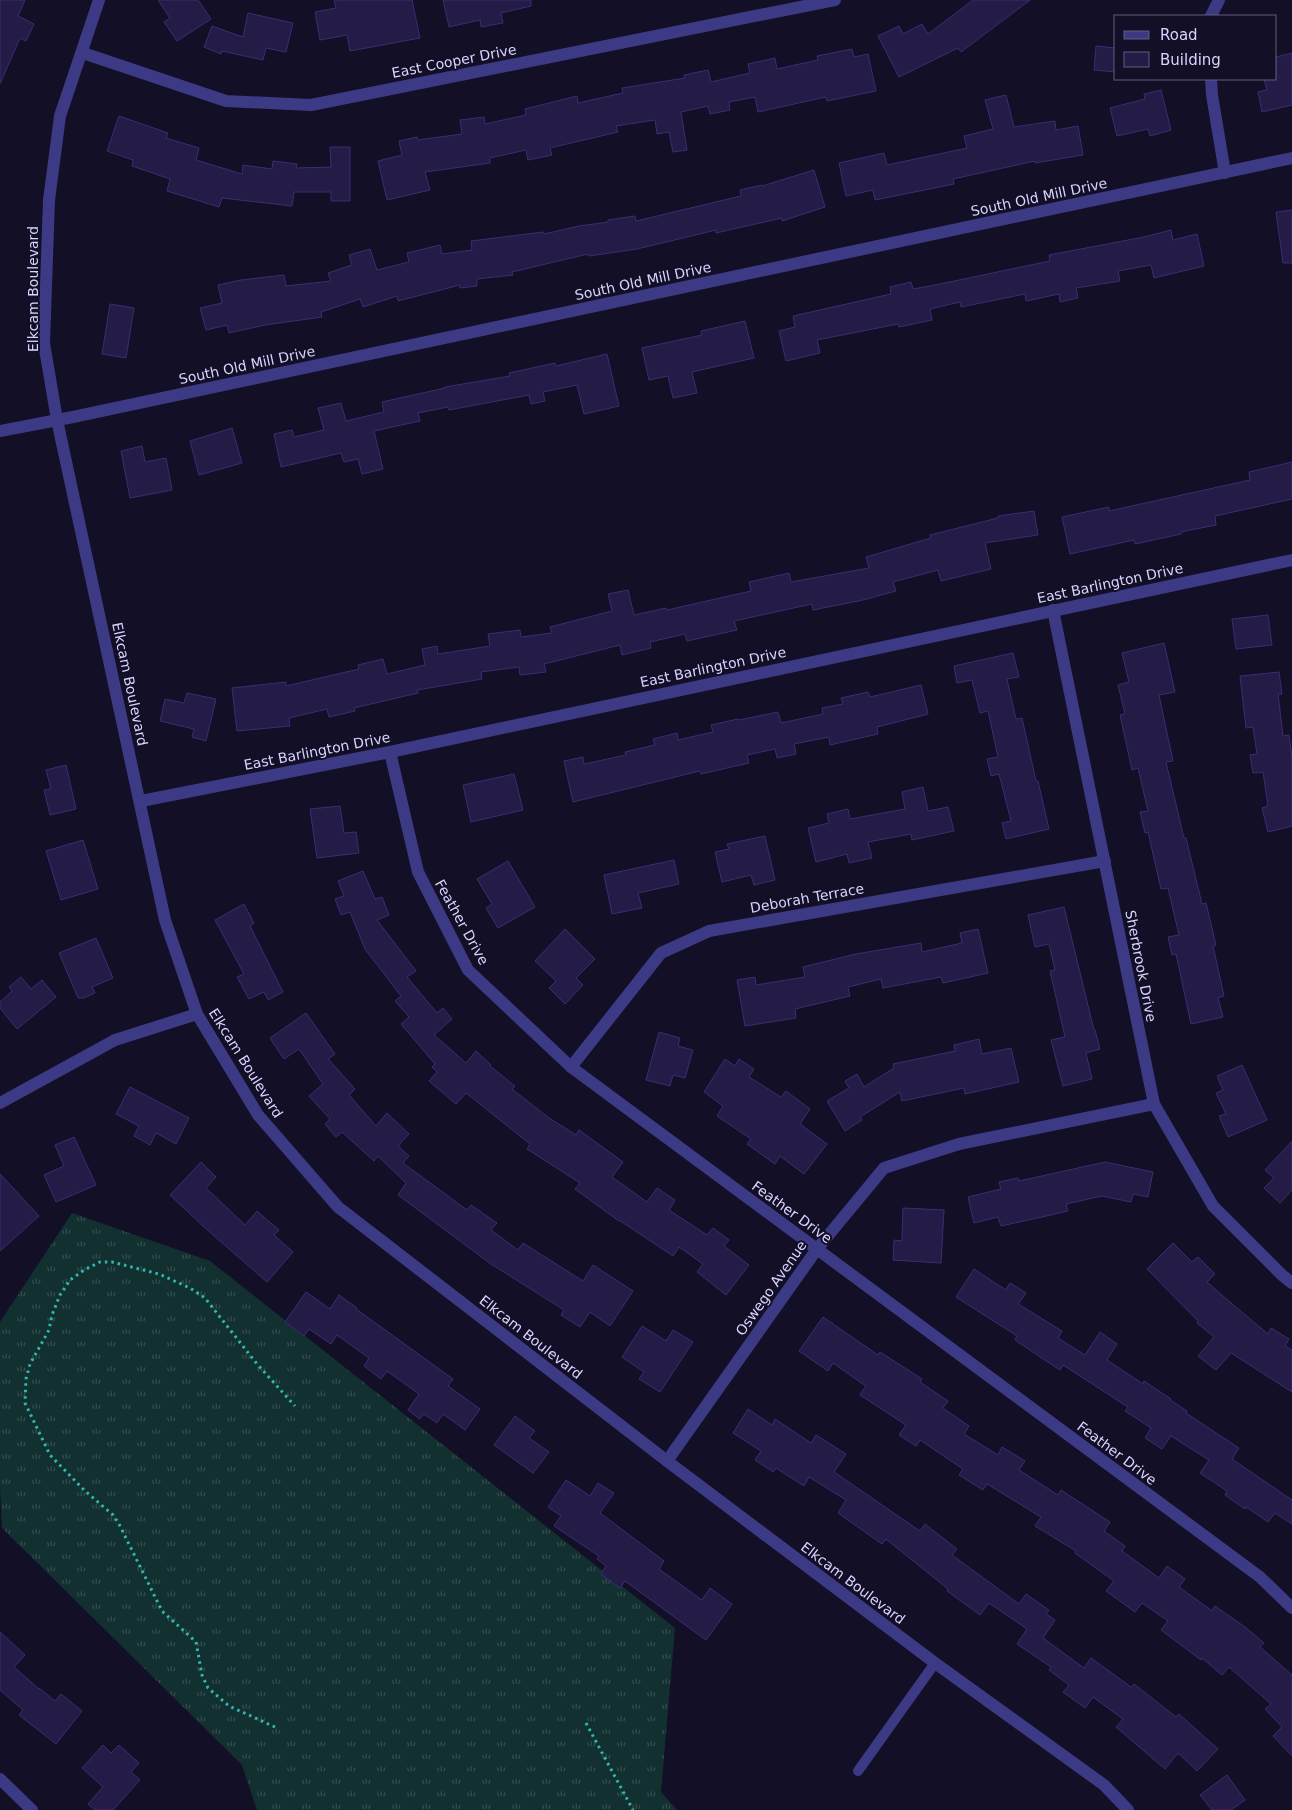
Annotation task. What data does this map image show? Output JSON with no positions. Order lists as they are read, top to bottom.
{
  "streets": {
    "street": [
      "East Cooper Drive",
      "South Old Mill Drive",
      "Elkcam Boulevard",
      "East Barlington Drive",
      "Deborah Terrace",
      "Feather Drive",
      "Sherbrook Drive",
      "Oswego Avenue"
    ]
  },
  "crossings": [
    ["East Cooper Drive", "Elkcam Boulevard"],
    ["South Old Mill Drive", "Elkcam Boulevard"],
    ["Elkcam Boulevard", "East Barlington Drive"],
    ["Elkcam Boulevard", "Oswego Avenue"],
    ["East Barlington Drive", "Feather Drive"],
    ["East Barlington Drive", "Sherbrook Drive"],
    ["Deborah Terrace", "Feather Drive"],
    ["Deborah Terrace", "Sherbrook Drive"],
    ["Feather Drive", "Oswego Avenue"],
    ["Sherbrook Drive", "Oswego Avenue"]
  ],
  "legend": ["Road", "Building"]
}
